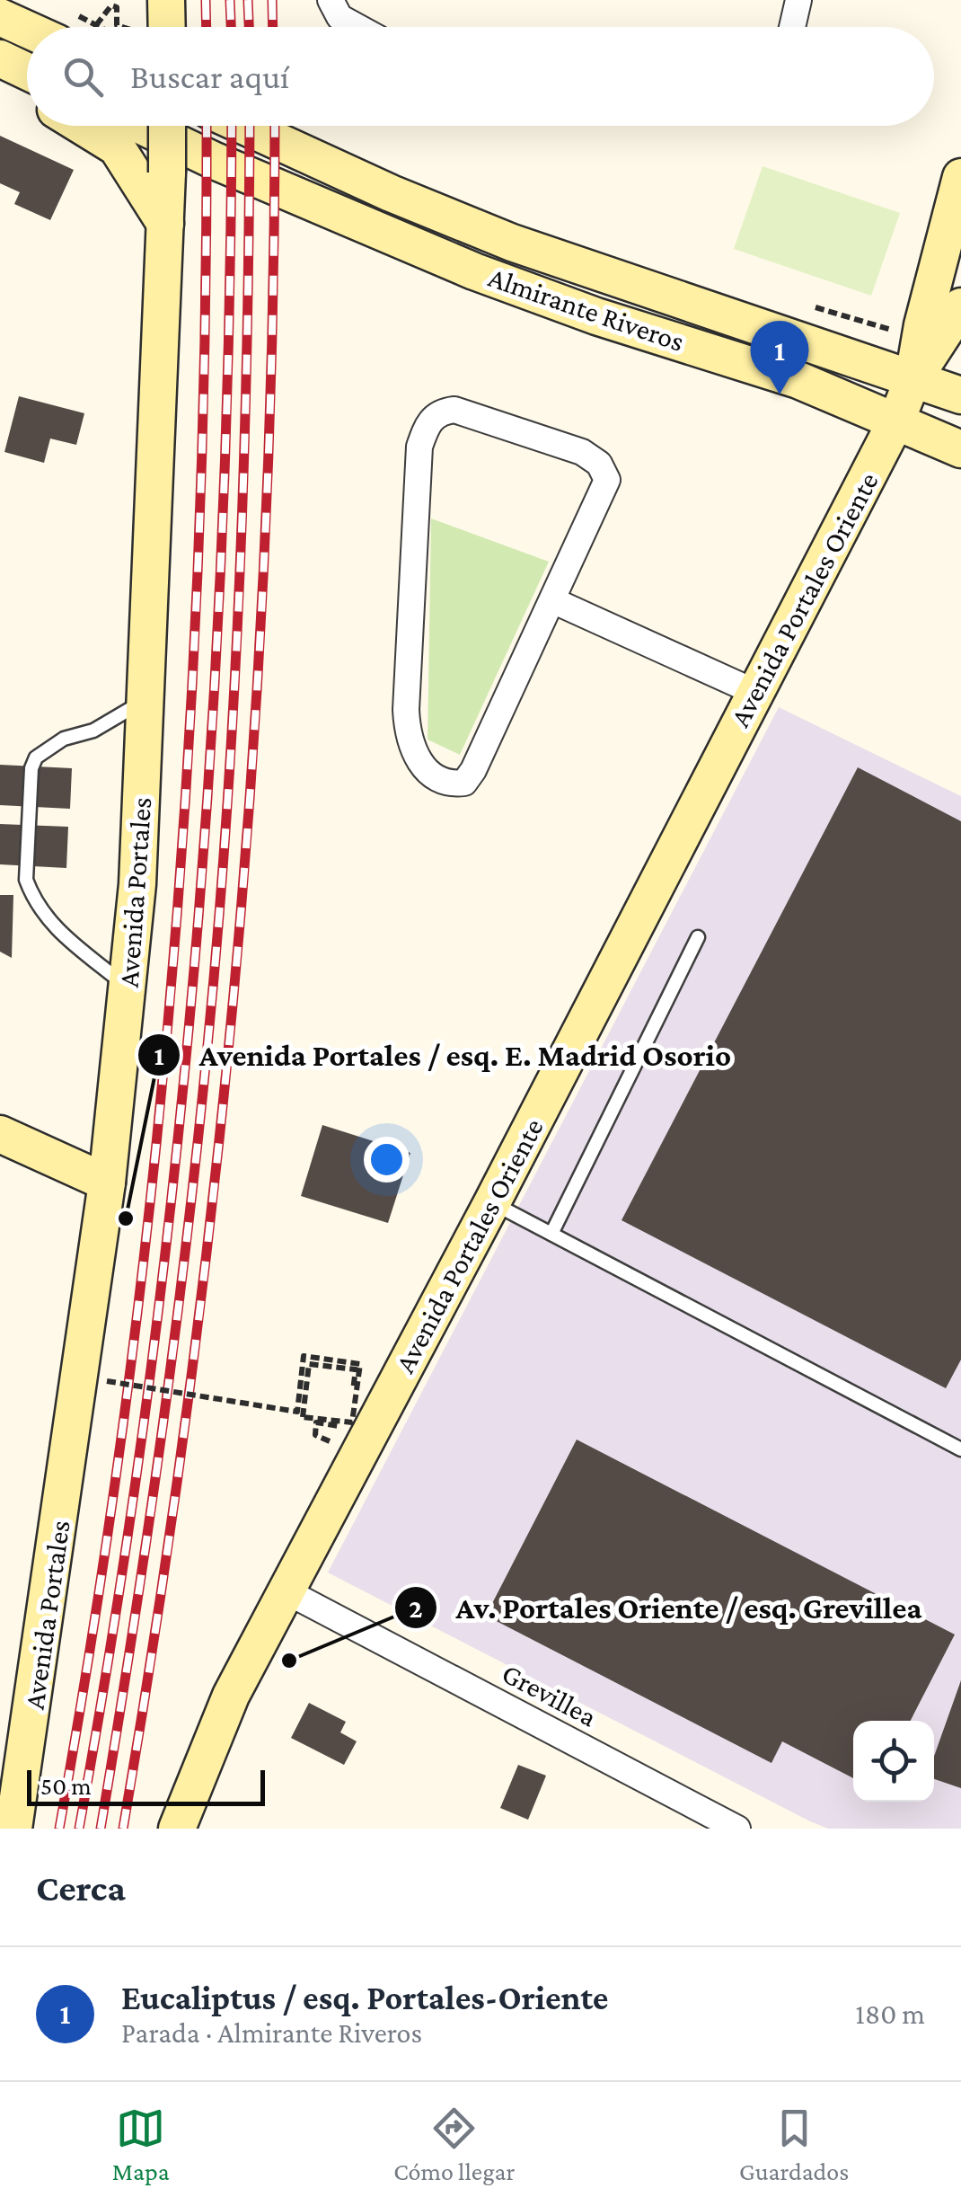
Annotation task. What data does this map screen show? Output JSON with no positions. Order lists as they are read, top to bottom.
{
  "streets": {
    "main road": ["Almirante Riveros", "Avenida Portales Oriente", "Avenida Portales"],
    "street": ["Grevillea"]
  },
  "crossings": [
    ["Almirante Riveros", "Avenida Portales Oriente"],
    ["Avenida Portales Oriente", "Grevillea"]
  ],
  "places": ["Avenida Portales / esq. E. Madrid Osorio", "Av. Portales Oriente / esq. Grevillea"],
  "scale_bar": "50 m",
  "page": {
    "search": "Buscar aquí",
    "pins": "1",
    "scale": "50 m",
    "heading": "Cerca",
    "list": [
      {
        "mark": "1",
        "name": "Eucaliptus / esq. Portales-Oriente",
        "note": "Parada · Almirante Riveros",
        "value": "180 m"
      }
    ],
    "nav": ["Mapa", "Cómo llegar", "Guardados"]
  }
}
